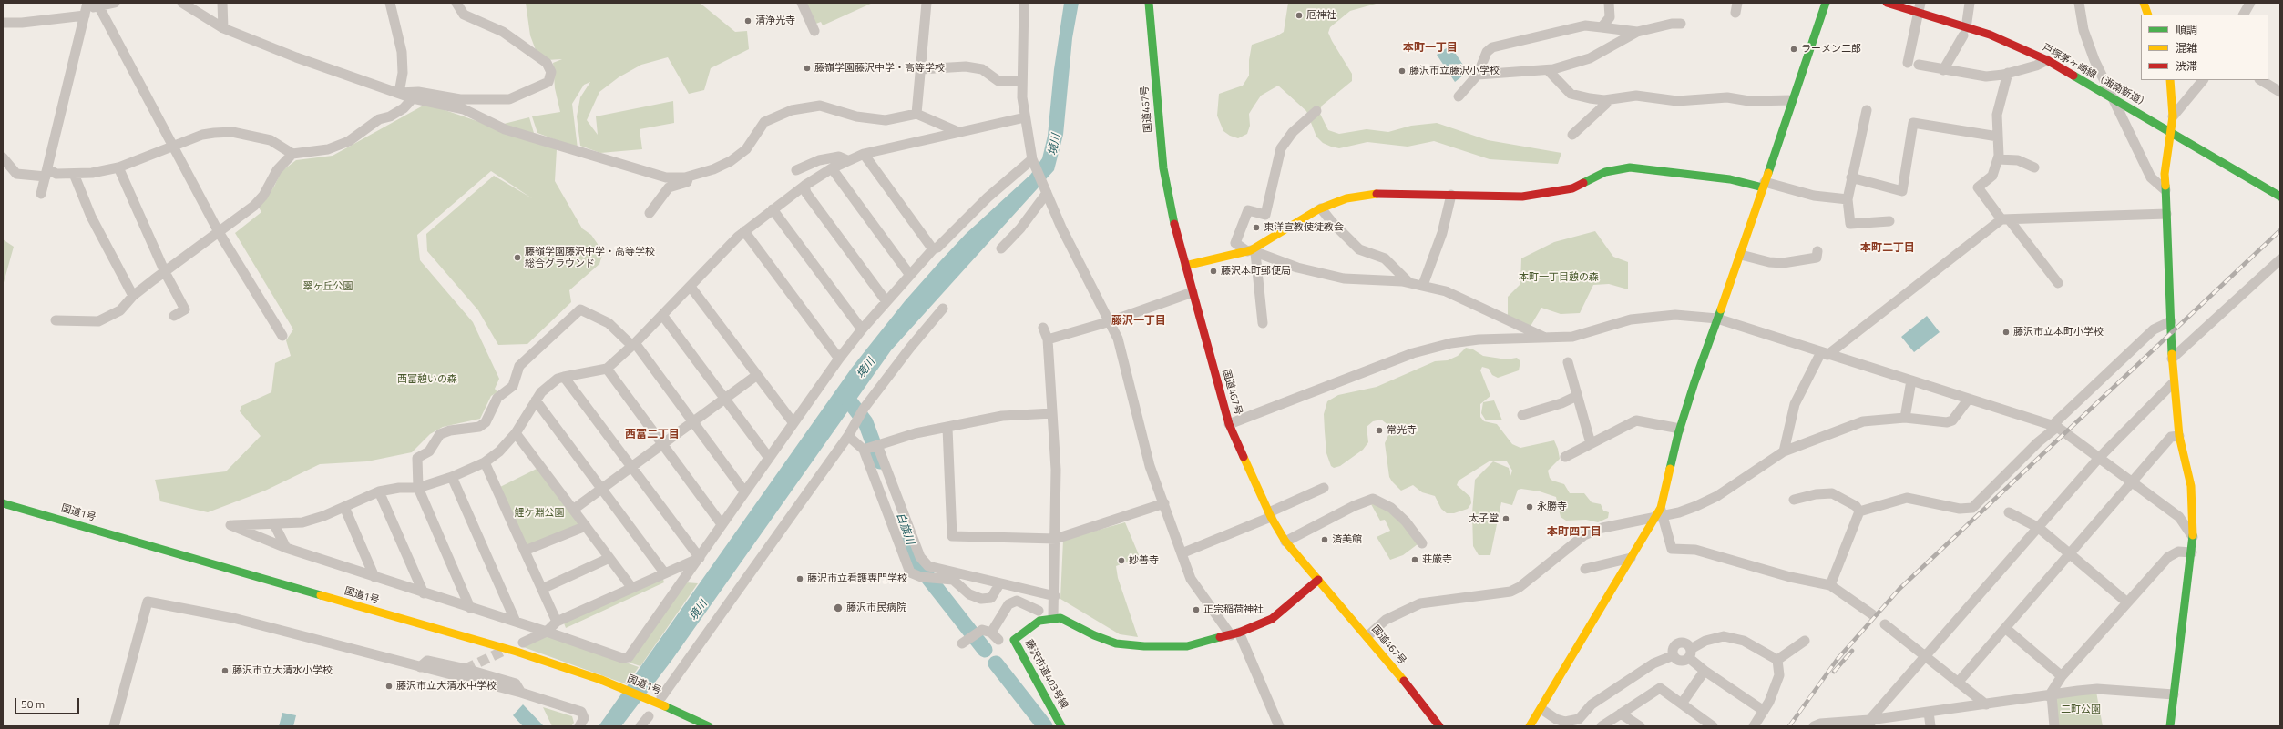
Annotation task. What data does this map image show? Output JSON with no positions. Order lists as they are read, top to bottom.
{
  "streets": {
    "main road": [
      "戸塚茅ヶ崎線（湘南新道）",
      "国道467号",
      "国道1号",
      "藤沢市道403号線"
    ]
  },
  "districts": [
    "本町一丁目",
    "本町二丁目",
    "藤沢一丁目",
    "西富二丁目",
    "本町四丁目"
  ],
  "water": ["境川", "白旗川"],
  "parks": [
    "本町一丁目憩の森",
    "翠ヶ丘公園",
    "西富憩いの森",
    "鯉ケ淵公園",
    "二町公園"
  ],
  "places": [
    "厄神社",
    "清浄光寺",
    "ラーメン二郎",
    "藤嶺学園藤沢中学・高等学校",
    "藤沢市立藤沢小学校",
    "東洋宣教使徒教会",
    "藤嶺学園藤沢中学・高等学校 総合グラウンド",
    "藤沢本町郵便局",
    "藤沢市立本町小学校",
    "常光寺",
    "永勝寺",
    "太子堂",
    "済美館",
    "荘厳寺",
    "妙善寺",
    "藤沢市立看護専門学校",
    "藤沢市民病院",
    "正宗稲荷神社",
    "藤沢市立大清水小学校",
    "藤沢市立大清水中学校"
  ],
  "legend": ["順調", "混雑", "渋滞"],
  "scale_bar": "50 m"
}
